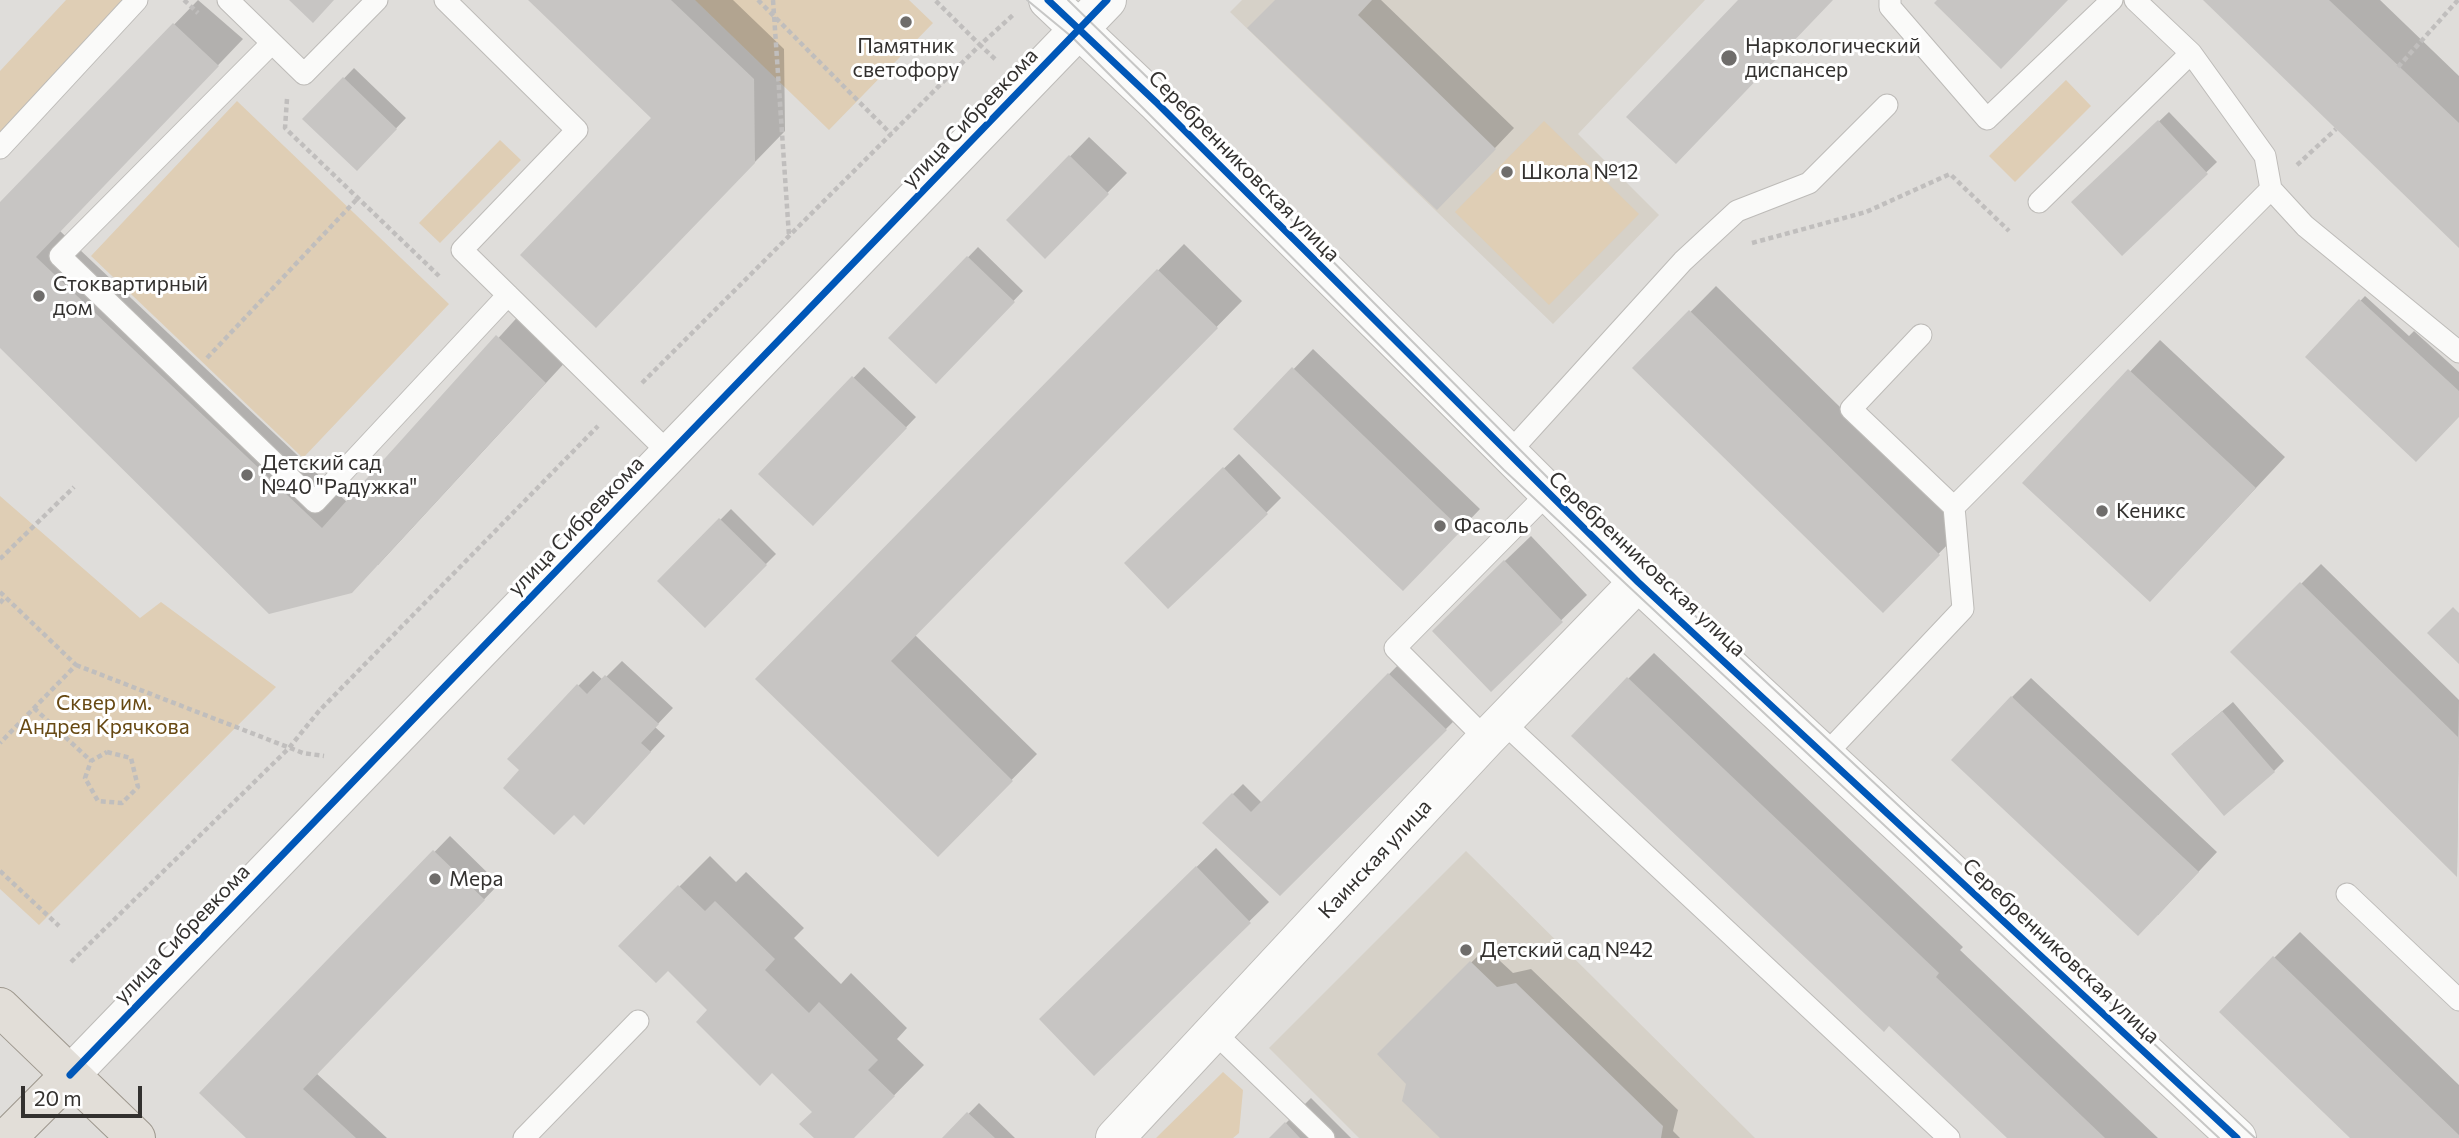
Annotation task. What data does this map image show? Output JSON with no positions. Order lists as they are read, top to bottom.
{
  "streets": {
    "street": ["улица Сибревкома", "Серебренниковская улица", "Каинская улица"]
  },
  "crossings": [
    ["улица Сибревкома", "Серебренниковская улица"],
    ["Серебренниковская улица", "Каинская улица"]
  ],
  "parks": ["Сквер им. Андрея Крячкова"],
  "places": [
    "Памятник светофору",
    "Наркологический диспансер",
    "Школа №12",
    "Стоквартирный дом",
    "Детский сад №40 \"Радужка\"",
    "Кеникс",
    "Фасоль",
    "Мера",
    "Детский сад №42"
  ],
  "scale_bar": "20 m"
}
